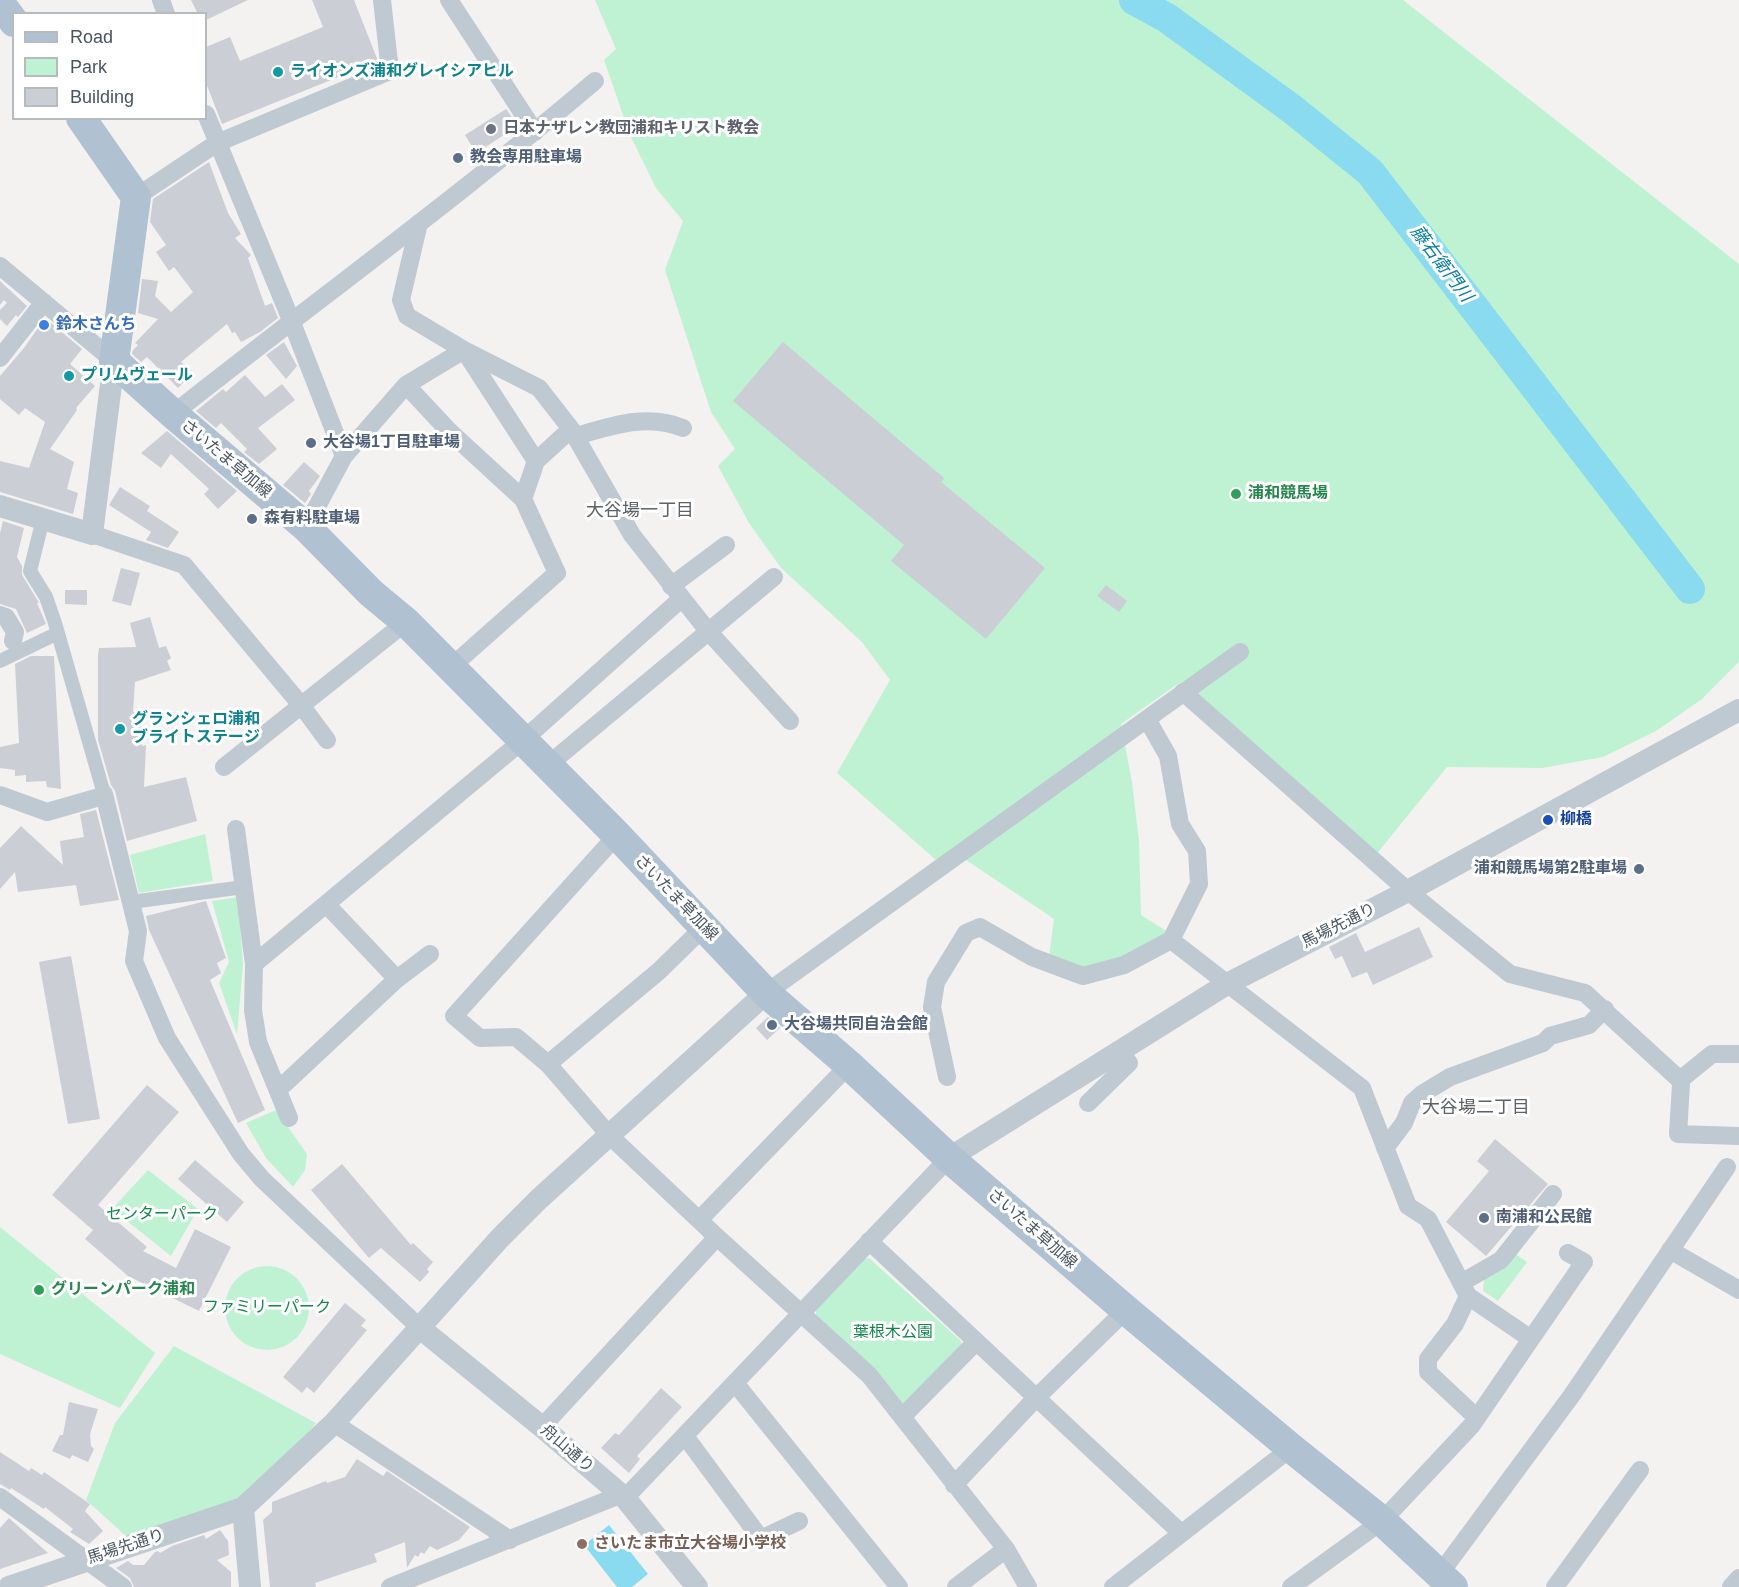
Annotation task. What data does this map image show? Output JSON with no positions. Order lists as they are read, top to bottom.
{
  "streets": {
    "main road": ["さいたま草加線"],
    "street": ["馬場先通り", "舟山通り"]
  },
  "crossings": [
    ["さいたま草加線", "馬場先通り"]
  ],
  "districts": ["大谷場一丁目", "大谷場二丁目"],
  "water": ["藤右衛門川"],
  "parks": ["センターパーク", "ファミリーパーク", "葉根木公園"],
  "places": [
    "ライオンズ浦和グレイシアヒル",
    "日本ナザレン教団浦和キリスト教会",
    "教会専用駐車場",
    "鈴木さんち",
    "プリムヴェール",
    "大谷場1丁目駐車場",
    "浦和競馬場",
    "森有料駐車場",
    "グランシェロ浦和 ブライトステージ",
    "柳橋",
    "浦和競馬場第2駐車場",
    "大谷場共同自治会館",
    "南浦和公民館",
    "グリーンパーク浦和",
    "さいたま市立大谷場小学校"
  ],
  "legend": ["Road", "Park", "Building"]
}
